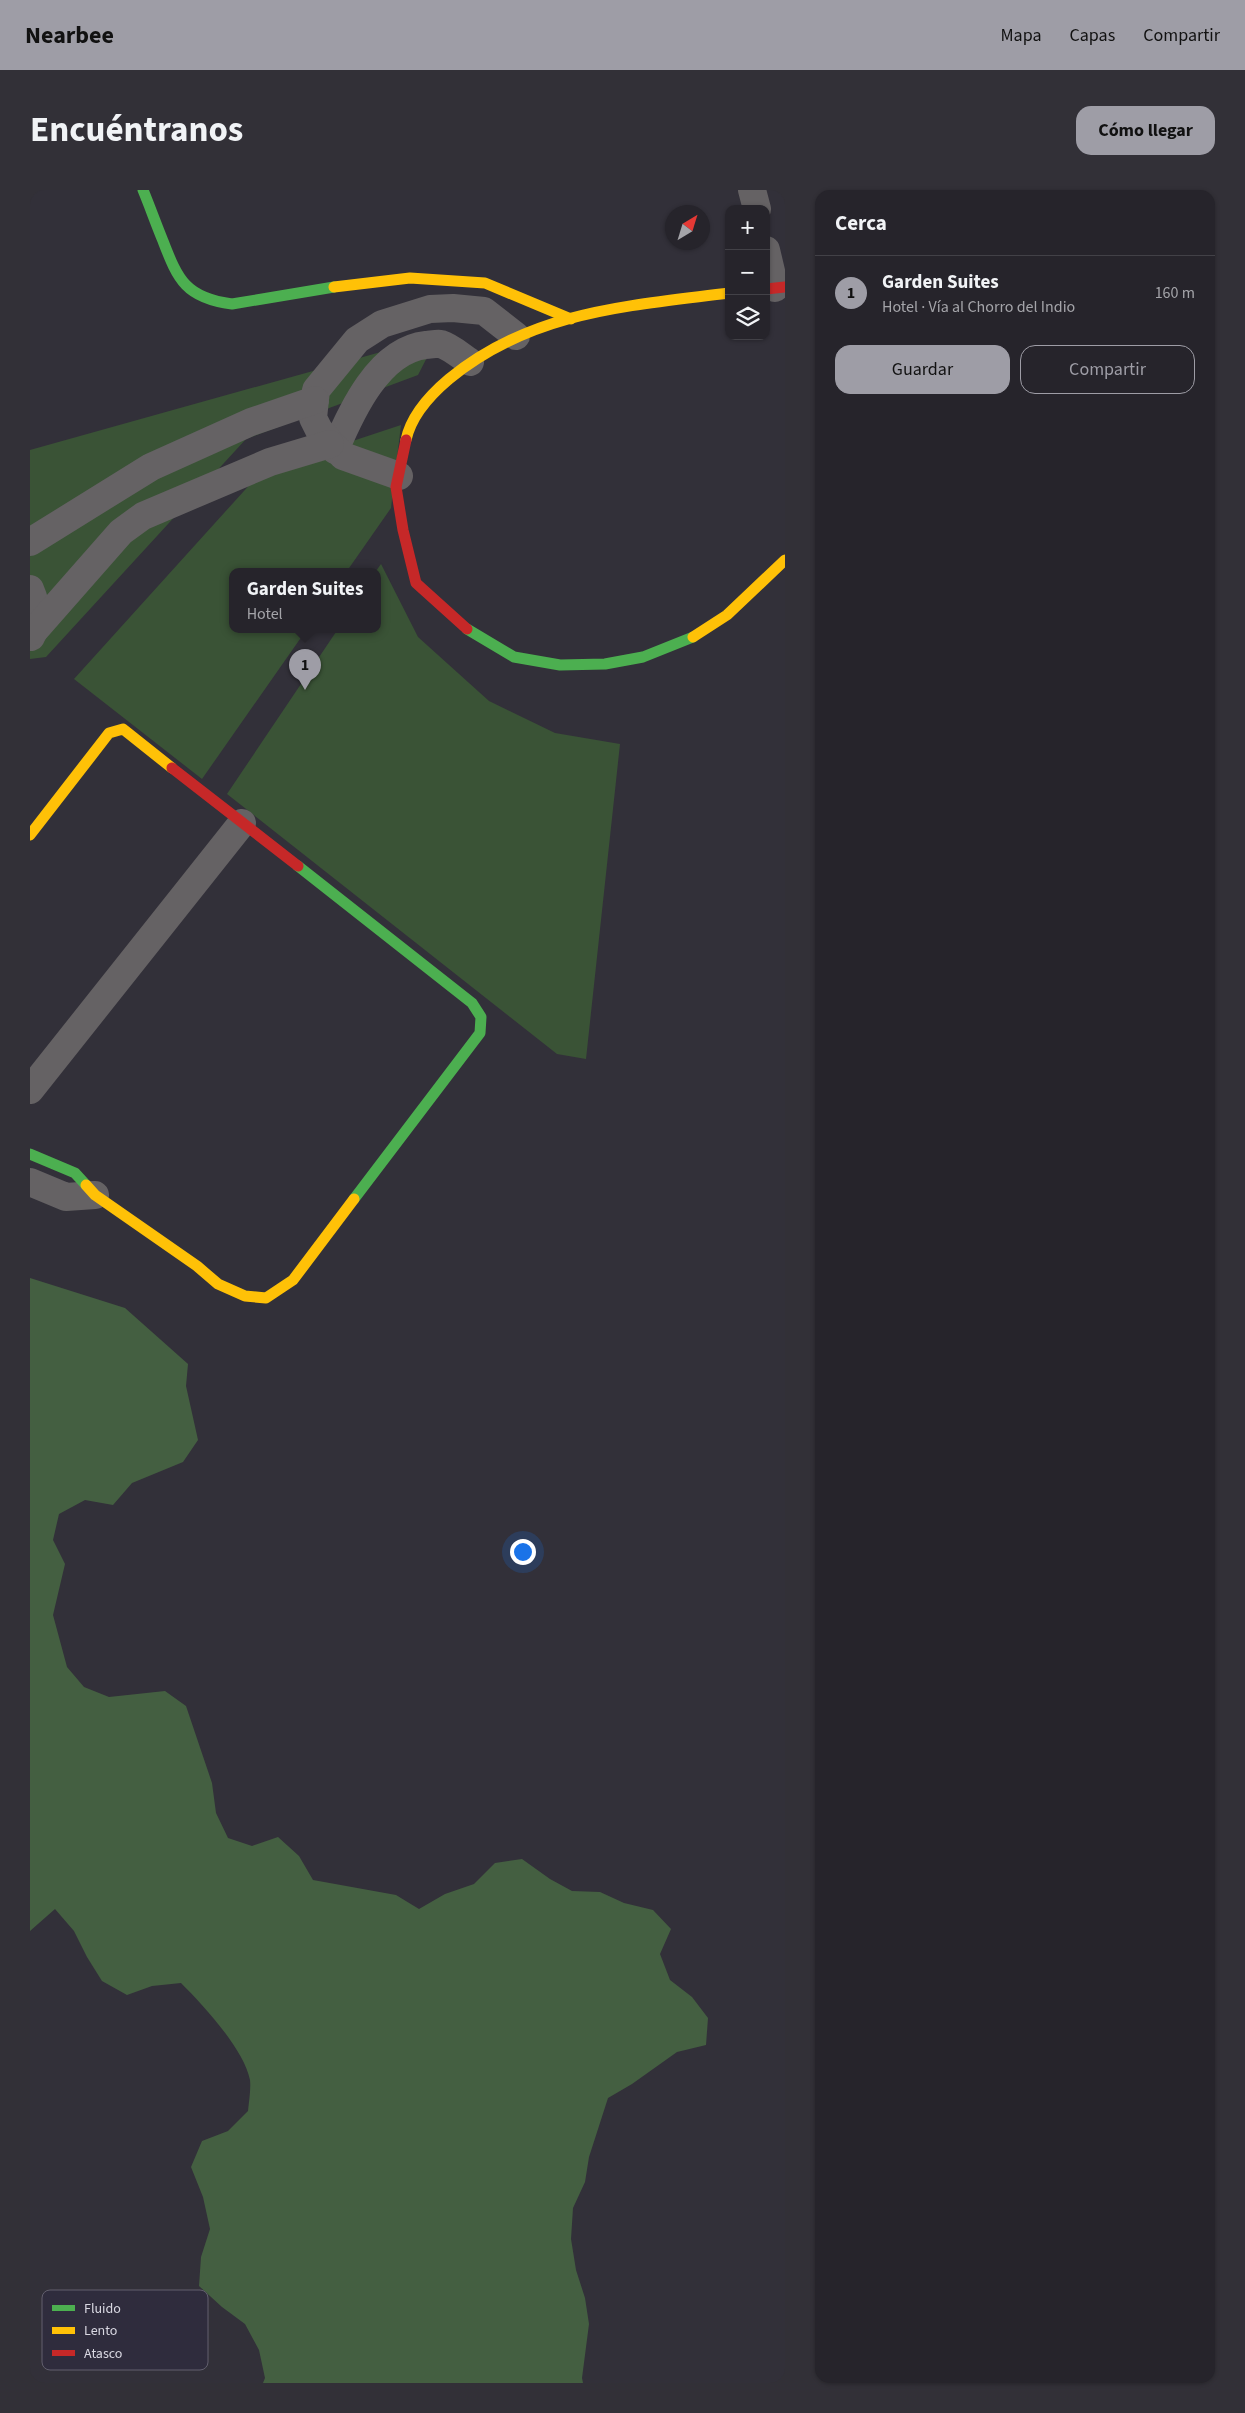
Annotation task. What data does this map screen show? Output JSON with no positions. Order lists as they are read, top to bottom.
{
  "legend": ["Fluido", "Lento", "Atasco"],
  "north": "top right",
  "page": {
    "header": "Nearbee",
    "nav": ["Mapa", "Capas", "Compartir"],
    "title": "Encuéntranos",
    "buttons": [
      "Cómo llegar",
      ["Guardar", "Compartir"]
    ],
    "heading": "Cerca",
    "map_buttons": ["+", "−"],
    "list": [
      {
        "mark": "1",
        "name": "Garden Suites",
        "note": "Hotel · Vía al Chorro del Indio",
        "value": "160 m"
      }
    ],
    "popup": ["Garden Suites", "Hotel"],
    "pins": "1"
  }
}
